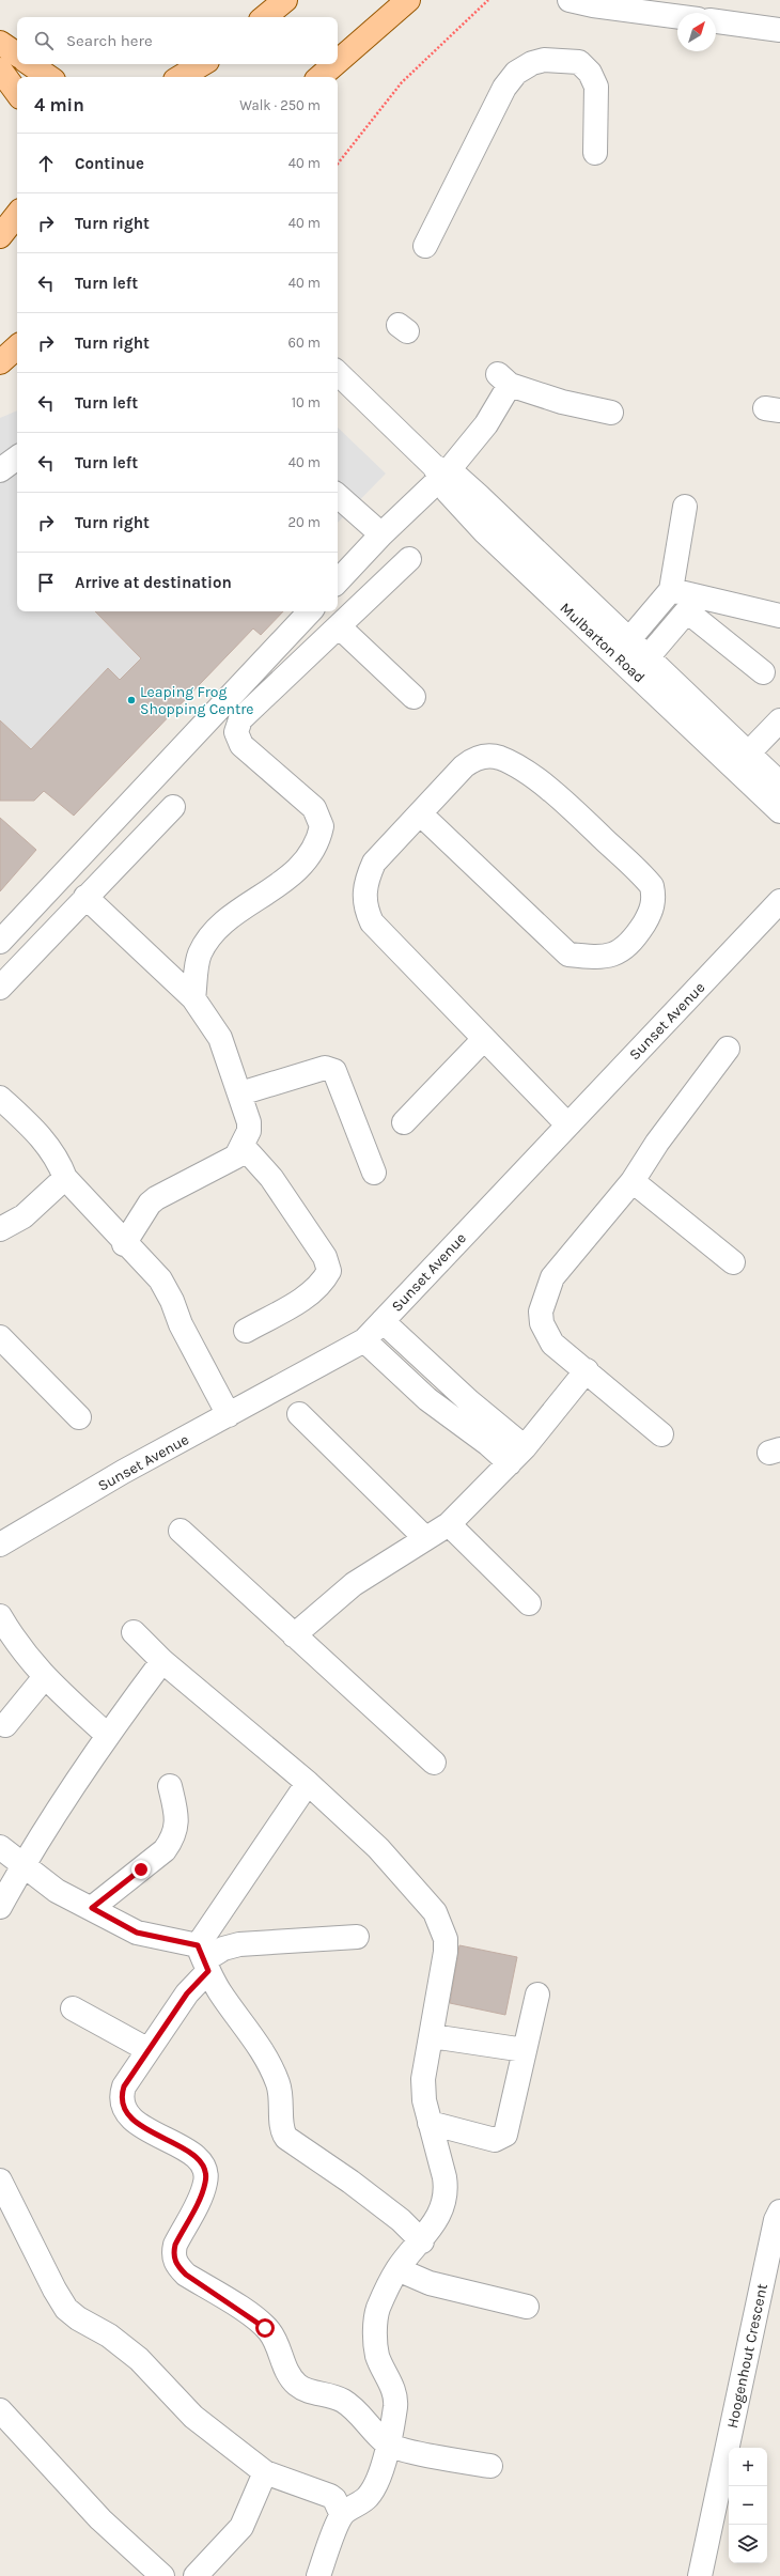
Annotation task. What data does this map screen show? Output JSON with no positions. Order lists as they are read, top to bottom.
{
  "streets": {
    "street": ["Mulbarton Road", "Sunset Avenue", "Hoogenhout Crescent"]
  },
  "places": ["Leaping Frog Shopping Centre"],
  "north": "top right",
  "page": {
    "search": "Search here",
    "heading": ["4 min", "Walk · 250 m"],
    "list": [
      ["Continue", "40 m"],
      ["Turn right", "40 m"],
      ["Turn left", "40 m"],
      ["Turn right", "60 m"],
      ["Turn left", "10 m"],
      ["Turn left", "40 m"],
      ["Turn right", "20 m"],
      "Arrive at destination"
    ],
    "map_buttons": ["+", "−"]
  }
}
